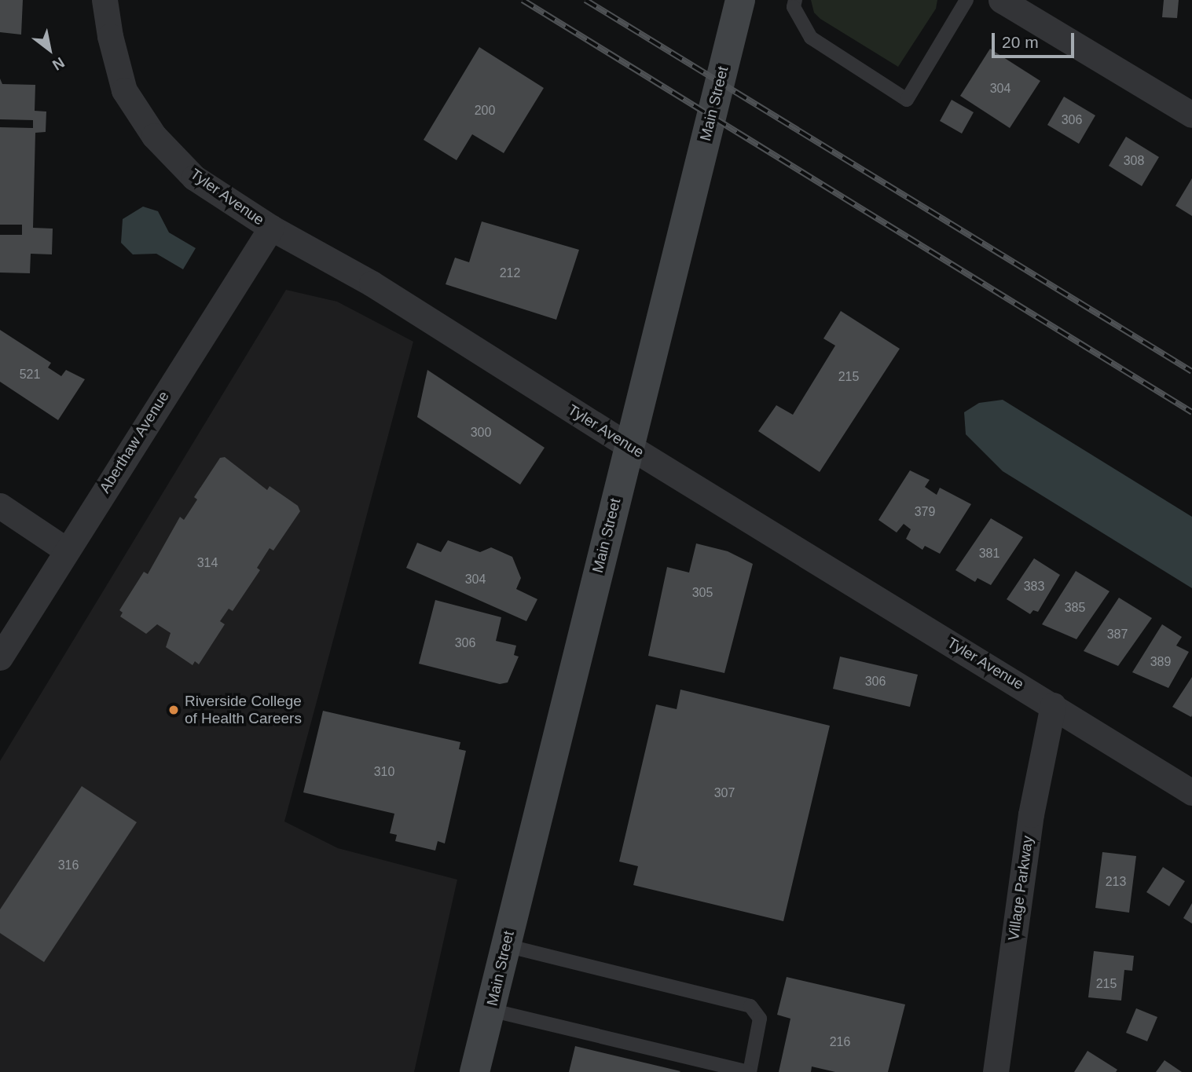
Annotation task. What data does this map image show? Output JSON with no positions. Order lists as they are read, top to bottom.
{
  "streets": {
    "main road": ["Main Street"],
    "street": ["Tyler Avenue", "Aberthaw Avenue", "Village Parkway"]
  },
  "crossings": [
    ["Main Street", "Tyler Avenue"],
    ["Tyler Avenue", "Aberthaw Avenue"],
    ["Tyler Avenue", "Village Parkway"]
  ],
  "places": ["Riverside College of Health Careers"],
  "house_numbers": [
    "304",
    "200",
    "306",
    "308",
    "212",
    "521",
    "215",
    "300",
    "379",
    "381",
    "314",
    "304",
    "383",
    "305",
    "385",
    "387",
    "306",
    "389",
    "306",
    "310",
    "307",
    "316",
    "213",
    "215",
    "216"
  ],
  "scale_bar": "20 m",
  "north": "bottom right"
}
